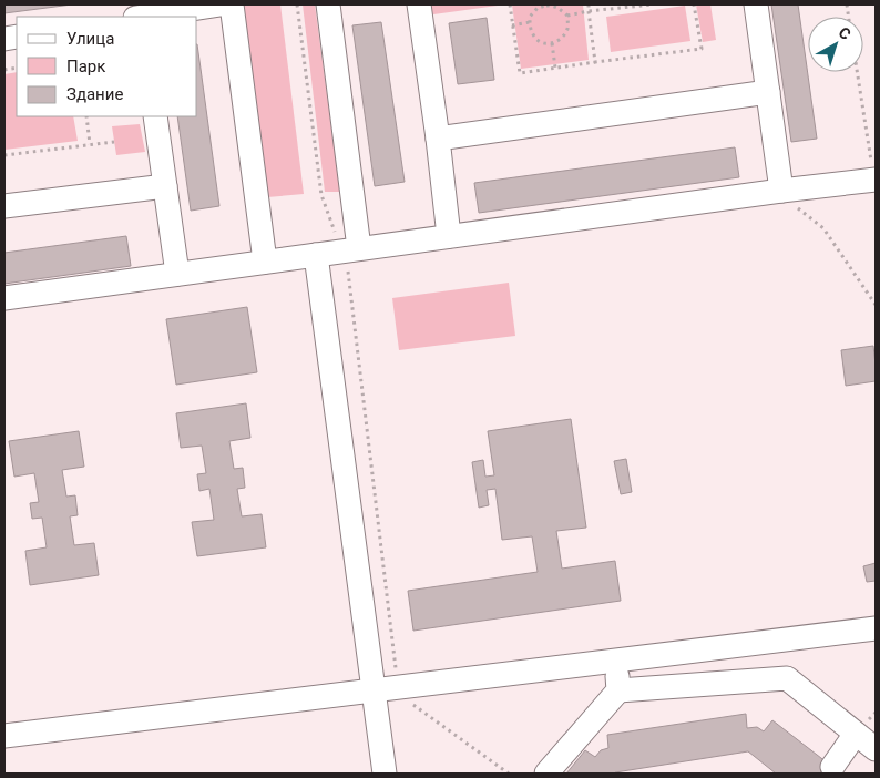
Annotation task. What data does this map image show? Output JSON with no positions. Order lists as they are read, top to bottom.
{
  "legend": ["Улица", "Парк", "Здание"],
  "north": "top right"
}
